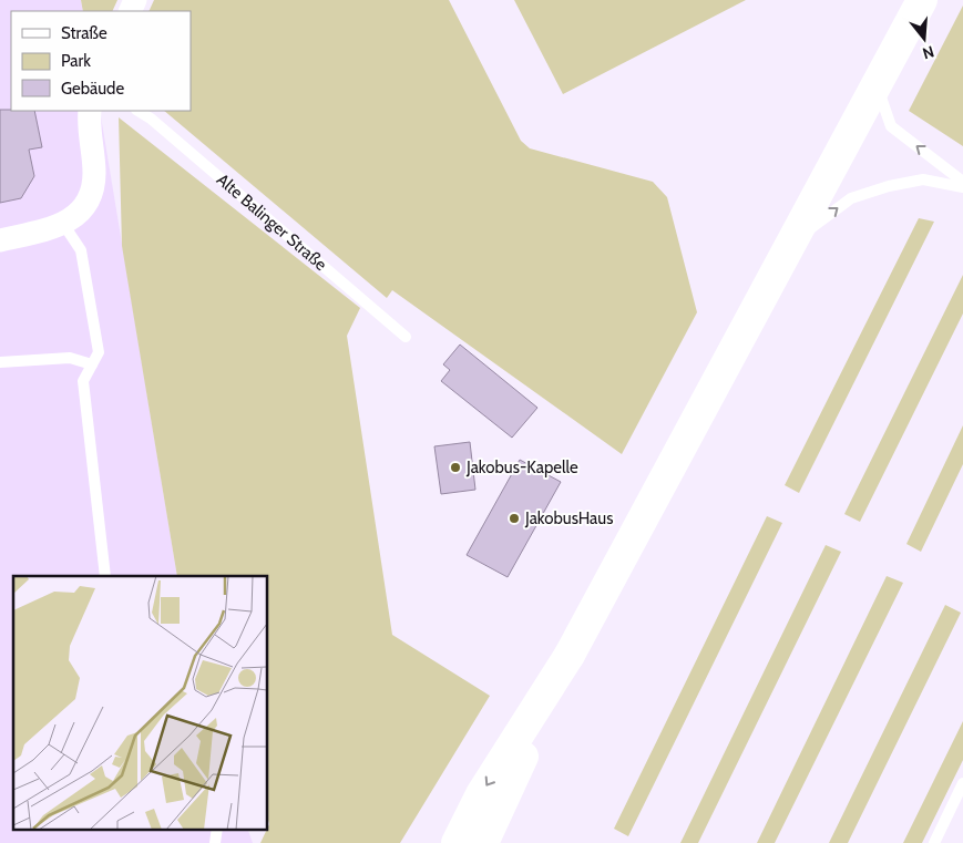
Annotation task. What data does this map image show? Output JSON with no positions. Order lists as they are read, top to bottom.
{
  "streets": {
    "lane": ["Alte Balinger Straße"]
  },
  "places": ["Jakobus-Kapelle", "JakobusHaus"],
  "legend": ["Straße", "Park", "Gebäude"],
  "north": "bottom"
}
